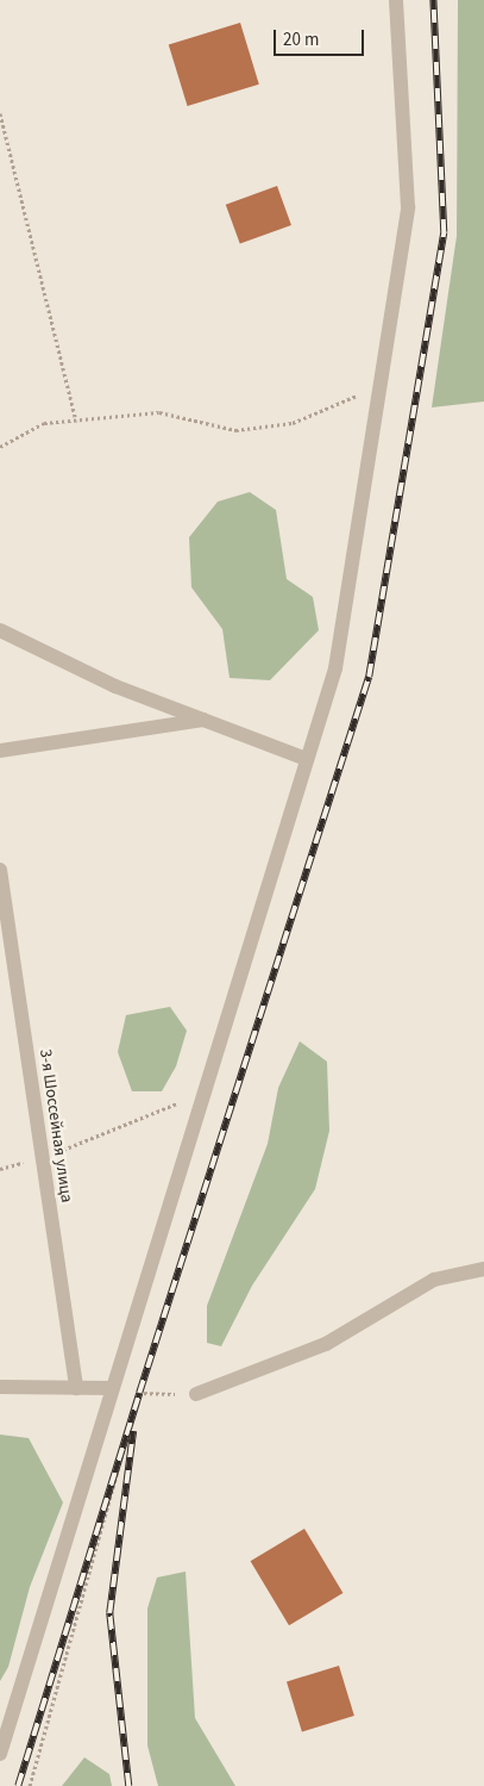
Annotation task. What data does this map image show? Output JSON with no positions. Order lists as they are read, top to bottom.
{
  "streets": {
    "street": ["3-я Шоссейная улица"]
  },
  "scale_bar": "20 m"
}
